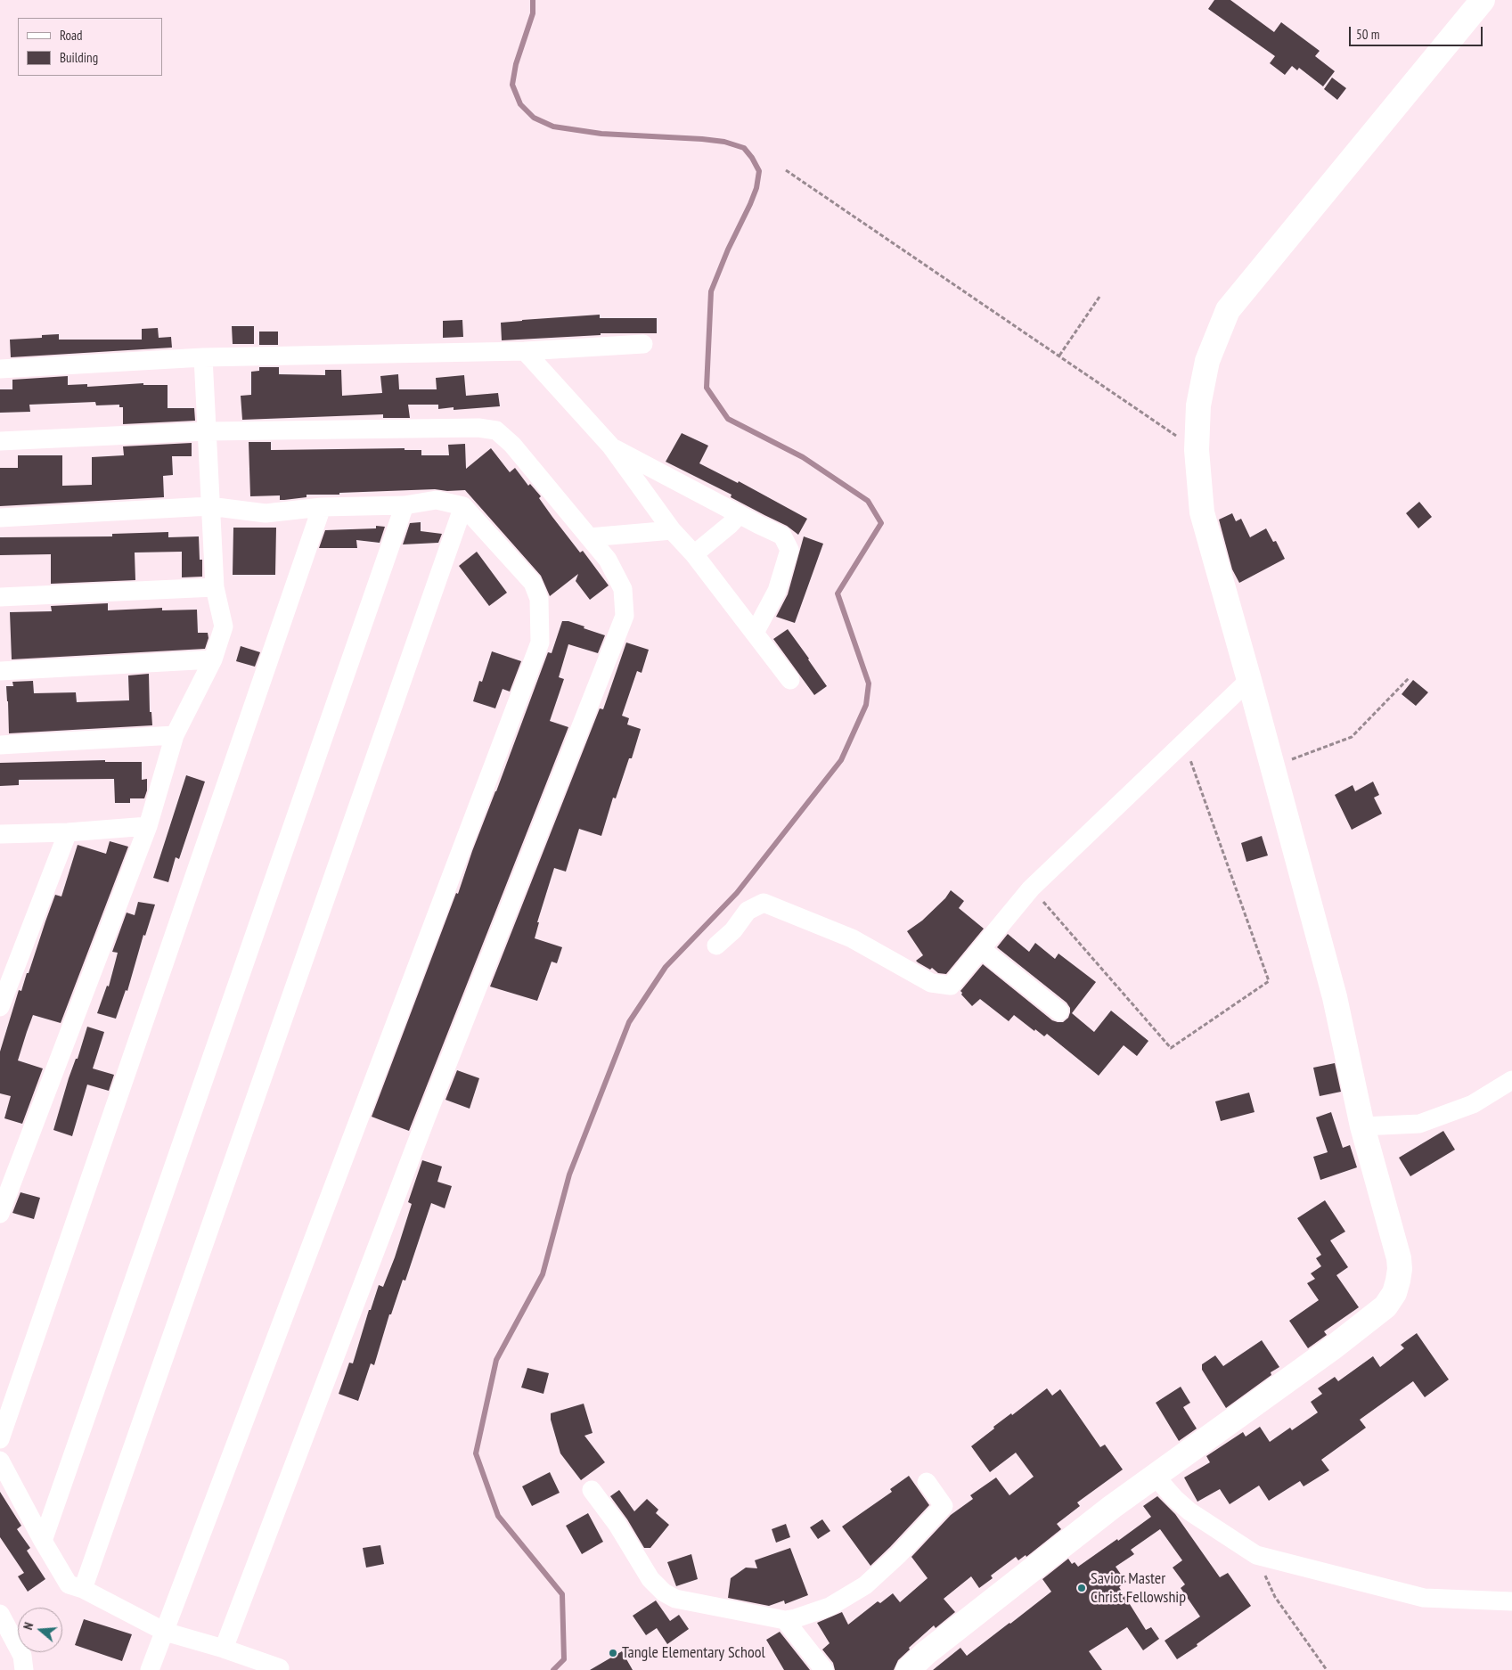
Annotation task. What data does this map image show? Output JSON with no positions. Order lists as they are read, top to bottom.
{
  "places": ["Savior Master Christ Fellowship", "Tangle Elementary School"],
  "legend": ["Road", "Building"],
  "scale_bar": "50 m",
  "north": "left"
}
